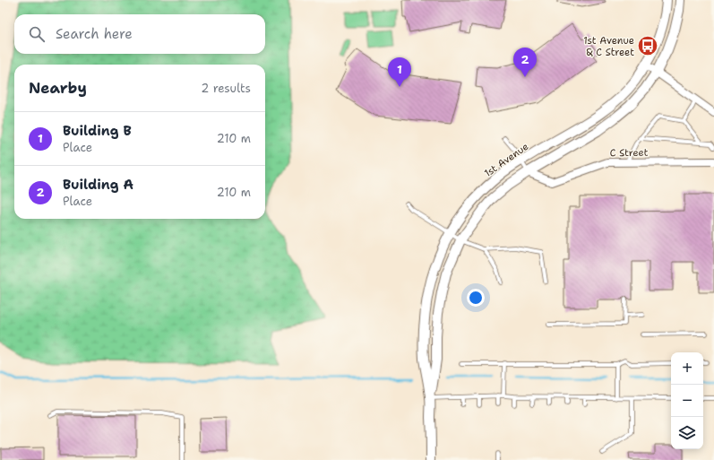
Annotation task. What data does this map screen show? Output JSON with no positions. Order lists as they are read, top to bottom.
{
  "streets": {
    "street": ["C Street", "1st Avenue"]
  },
  "crossings": [
    ["C Street", "1st Avenue"]
  ],
  "places": {
    "bus stop": ["1st Avenue & C Street"]
  },
  "page": {
    "search": "Search here",
    "pins": ["2", "1"],
    "heading": ["Nearby", "2 results"],
    "list": [
      {
        "mark": "1",
        "name": "Building B",
        "note": "Place",
        "value": "210 m"
      },
      {
        "mark": "2",
        "name": "Building A",
        "note": "Place",
        "value": "210 m"
      }
    ],
    "map_buttons": ["+", "−"]
  }
}
